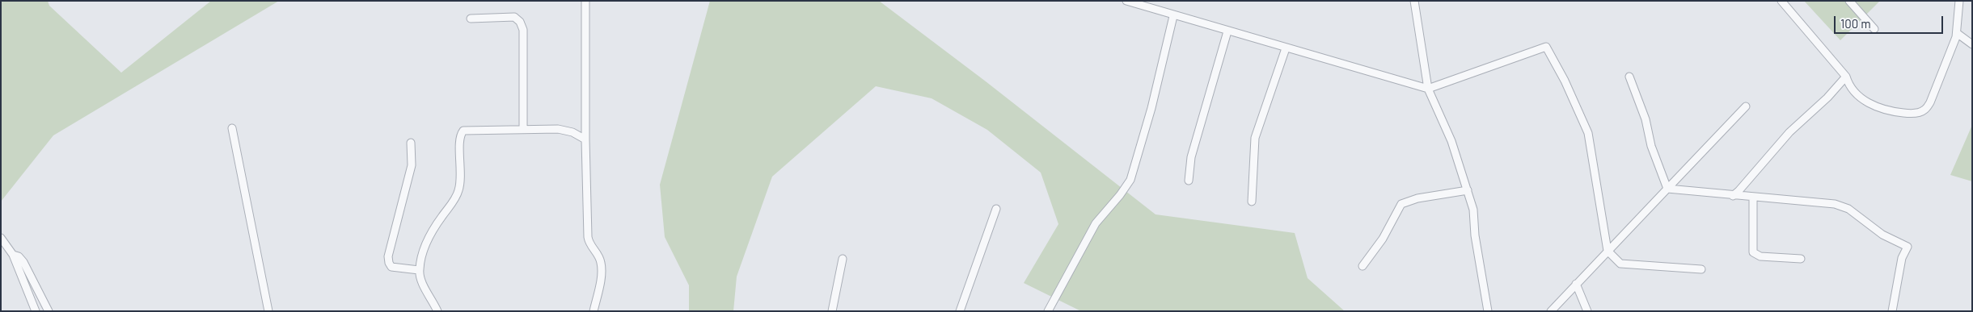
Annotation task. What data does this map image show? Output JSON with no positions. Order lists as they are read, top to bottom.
{
  "scale_bar": "100 m"
}
